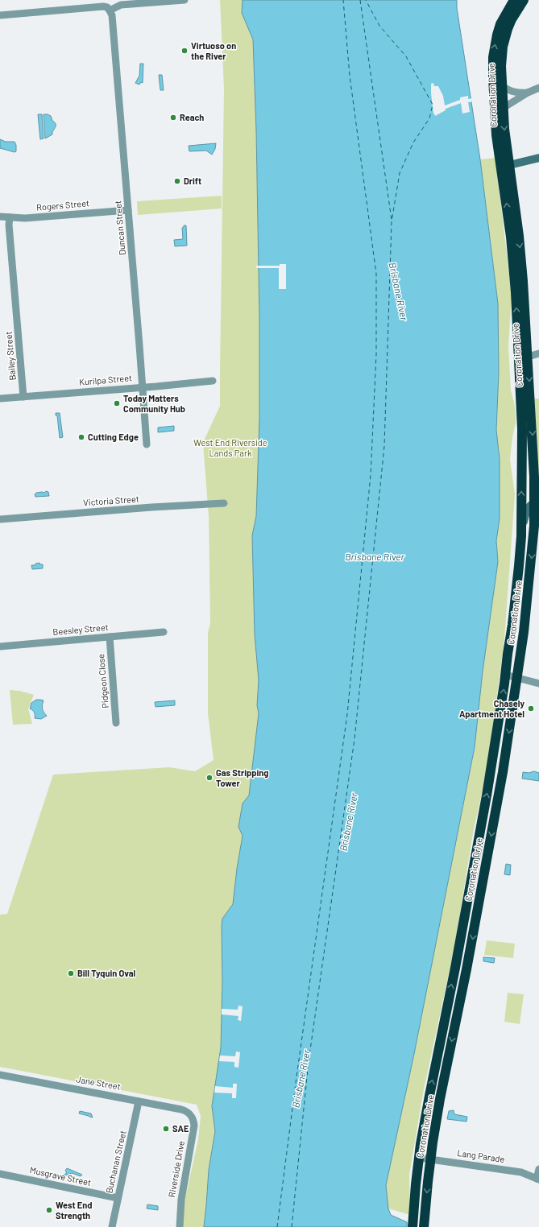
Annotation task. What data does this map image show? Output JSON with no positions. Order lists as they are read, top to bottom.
{
  "streets": {
    "highway": ["Coronation Drive"],
    "street": [
      "Rogers Street",
      "Duncan Street",
      "Bailey Street",
      "Kurilpa Street",
      "Victoria Street",
      "Beesley Street",
      "Pidgeon Close",
      "Jane Street",
      "Lang Parade",
      "Buchanan Street",
      "Riverside Drive",
      "Musgrave Street"
    ]
  },
  "crossings": [
    ["Coronation Drive", "Lang Parade"],
    ["Rogers Street", "Duncan Street"],
    ["Rogers Street", "Bailey Street"],
    ["Duncan Street", "Kurilpa Street"],
    ["Bailey Street", "Kurilpa Street"],
    ["Beesley Street", "Pidgeon Close"],
    ["Jane Street", "Buchanan Street"],
    ["Jane Street", "Riverside Drive"],
    ["Buchanan Street", "Musgrave Street"]
  ],
  "water": ["Brisbane River"],
  "parks": ["West End Riverside Lands Park"],
  "places": [
    "Virtuoso on the River",
    "Reach",
    "Drift",
    "Today Matters Community Hub",
    "Cutting Edge",
    "Chasely Apartment Hotel",
    "Gas Stripping Tower",
    "Bill Tyquin Oval",
    "SAE",
    "West End Strength"
  ]
}
